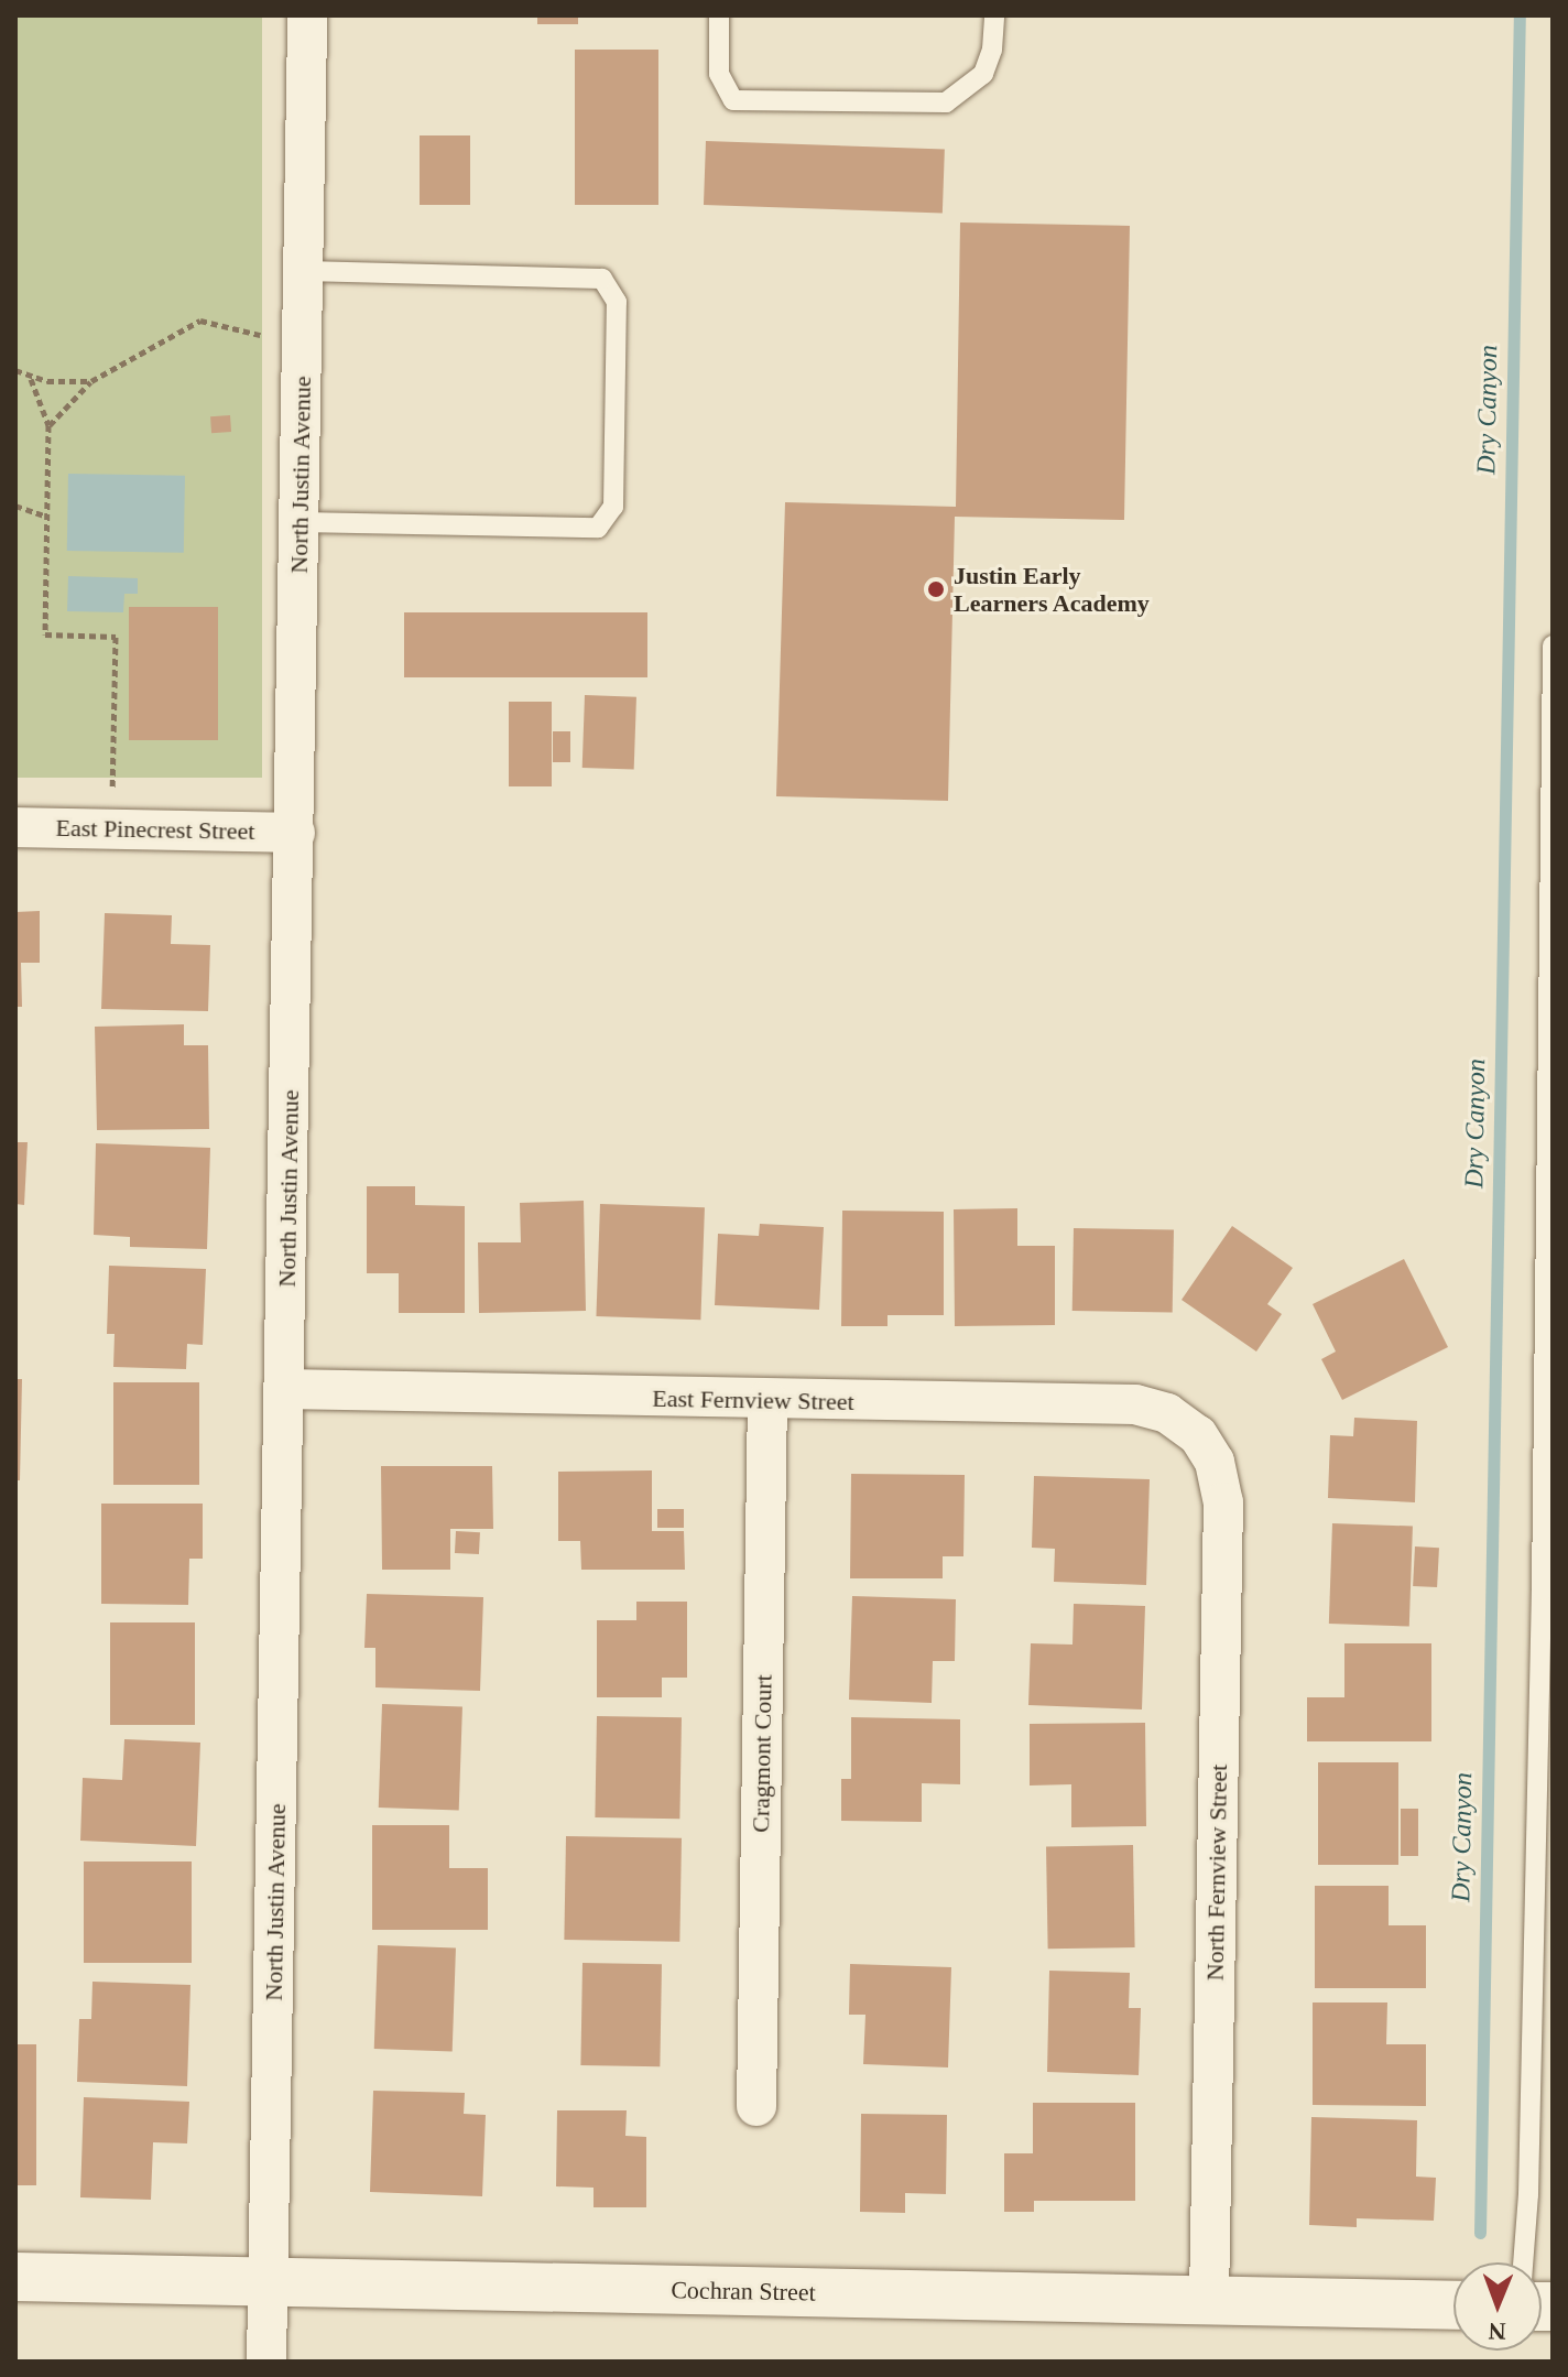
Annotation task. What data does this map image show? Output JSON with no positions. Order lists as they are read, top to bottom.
{
  "streets": {
    "main road": ["Cochran Street"],
    "street": [
      "North Justin Avenue",
      "East Pinecrest Street",
      "East Fernview Street",
      "Cragmont Court",
      "North Fernview Street"
    ]
  },
  "crossings": [
    ["North Justin Avenue", "East Pinecrest Street"],
    ["North Justin Avenue", "East Fernview Street"],
    ["North Justin Avenue", "Cochran Street"],
    ["East Fernview Street", "Cragmont Court"],
    ["East Fernview Street", "North Fernview Street"],
    ["North Fernview Street", "Cochran Street"]
  ],
  "water": ["Dry Canyon"],
  "places": ["Justin Early Learners Academy"],
  "north": "bottom"
}
